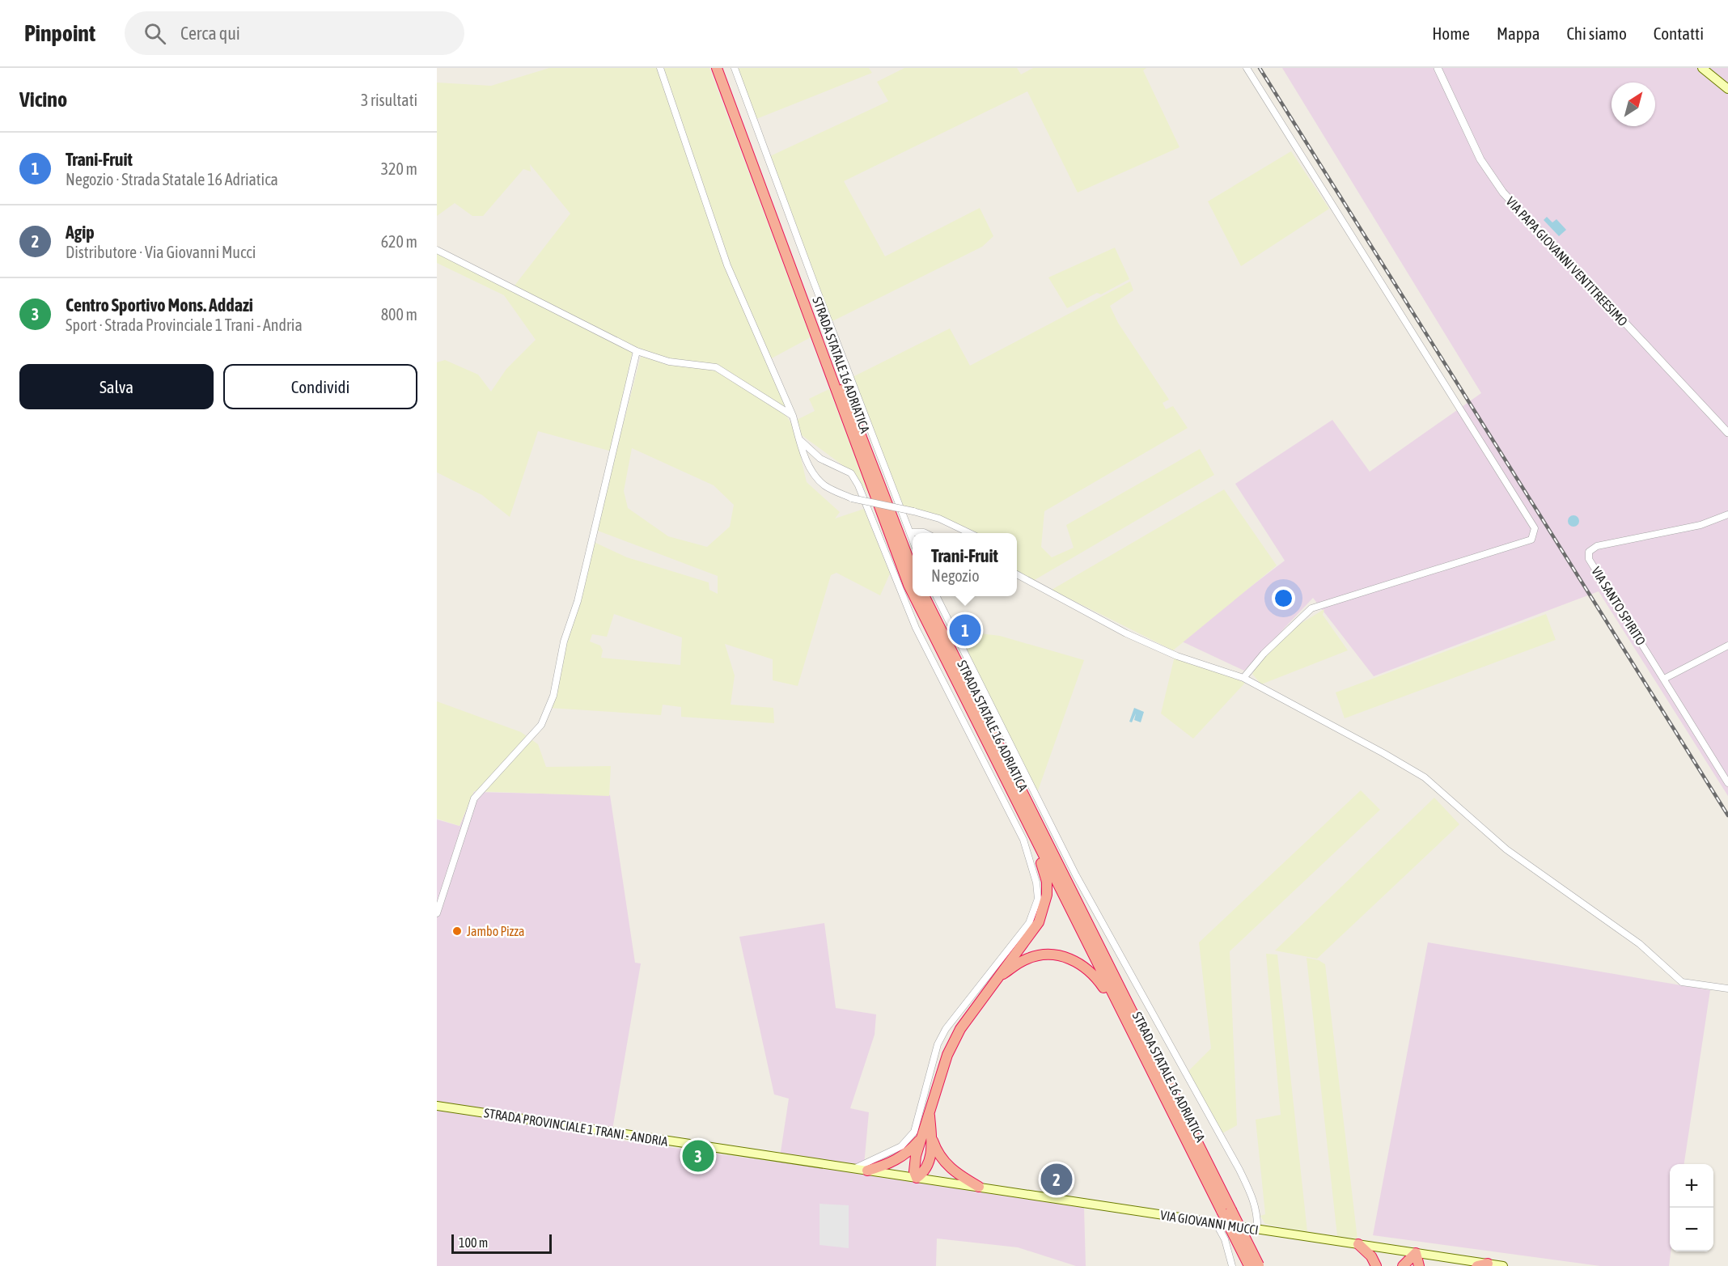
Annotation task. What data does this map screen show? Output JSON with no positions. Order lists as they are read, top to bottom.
{
  "streets": {
    "highway": ["STRADA STATALE 16 ADRIATICA"],
    "main road": ["STRADA PROVINCIALE 1 TRANI - ANDRIA", "VIA GIOVANNI MUCCI"],
    "street": ["VIA PAPA GIOVANNI VENTITREESIMO", "VIA SANTO SPIRITO"]
  },
  "crossings": [
    ["STRADA PROVINCIALE 1 TRANI - ANDRIA", "VIA GIOVANNI MUCCI"]
  ],
  "places": ["Jambo Pizza"],
  "scale_bar": "100 m",
  "north": "top right",
  "page": {
    "header": "Pinpoint",
    "search": "Cerca qui",
    "nav": [
      "Home",
      "Mappa",
      "Chi siamo",
      "Contatti"
    ],
    "heading": ["Vicino", "3 risultati"],
    "list": [
      {
        "mark": "1",
        "name": "Trani-Fruit",
        "note": "Negozio · Strada Statale 16 Adriatica",
        "value": "320 m"
      },
      {
        "mark": "2",
        "name": "Agip",
        "note": "Distributore · Via Giovanni Mucci",
        "value": "620 m"
      },
      {
        "mark": "3",
        "name": "Centro Sportivo Mons. Addazi",
        "note": "Sport · Strada Provinciale 1 Trani - Andria",
        "value": "800 m"
      }
    ],
    "buttons": ["Salva", "Condividi"],
    "popup": ["Trani-Fruit", "Negozio"],
    "pins": ["1", "3", "2"],
    "map_buttons": ["+", "−"],
    "scale": "100 m"
  }
}
